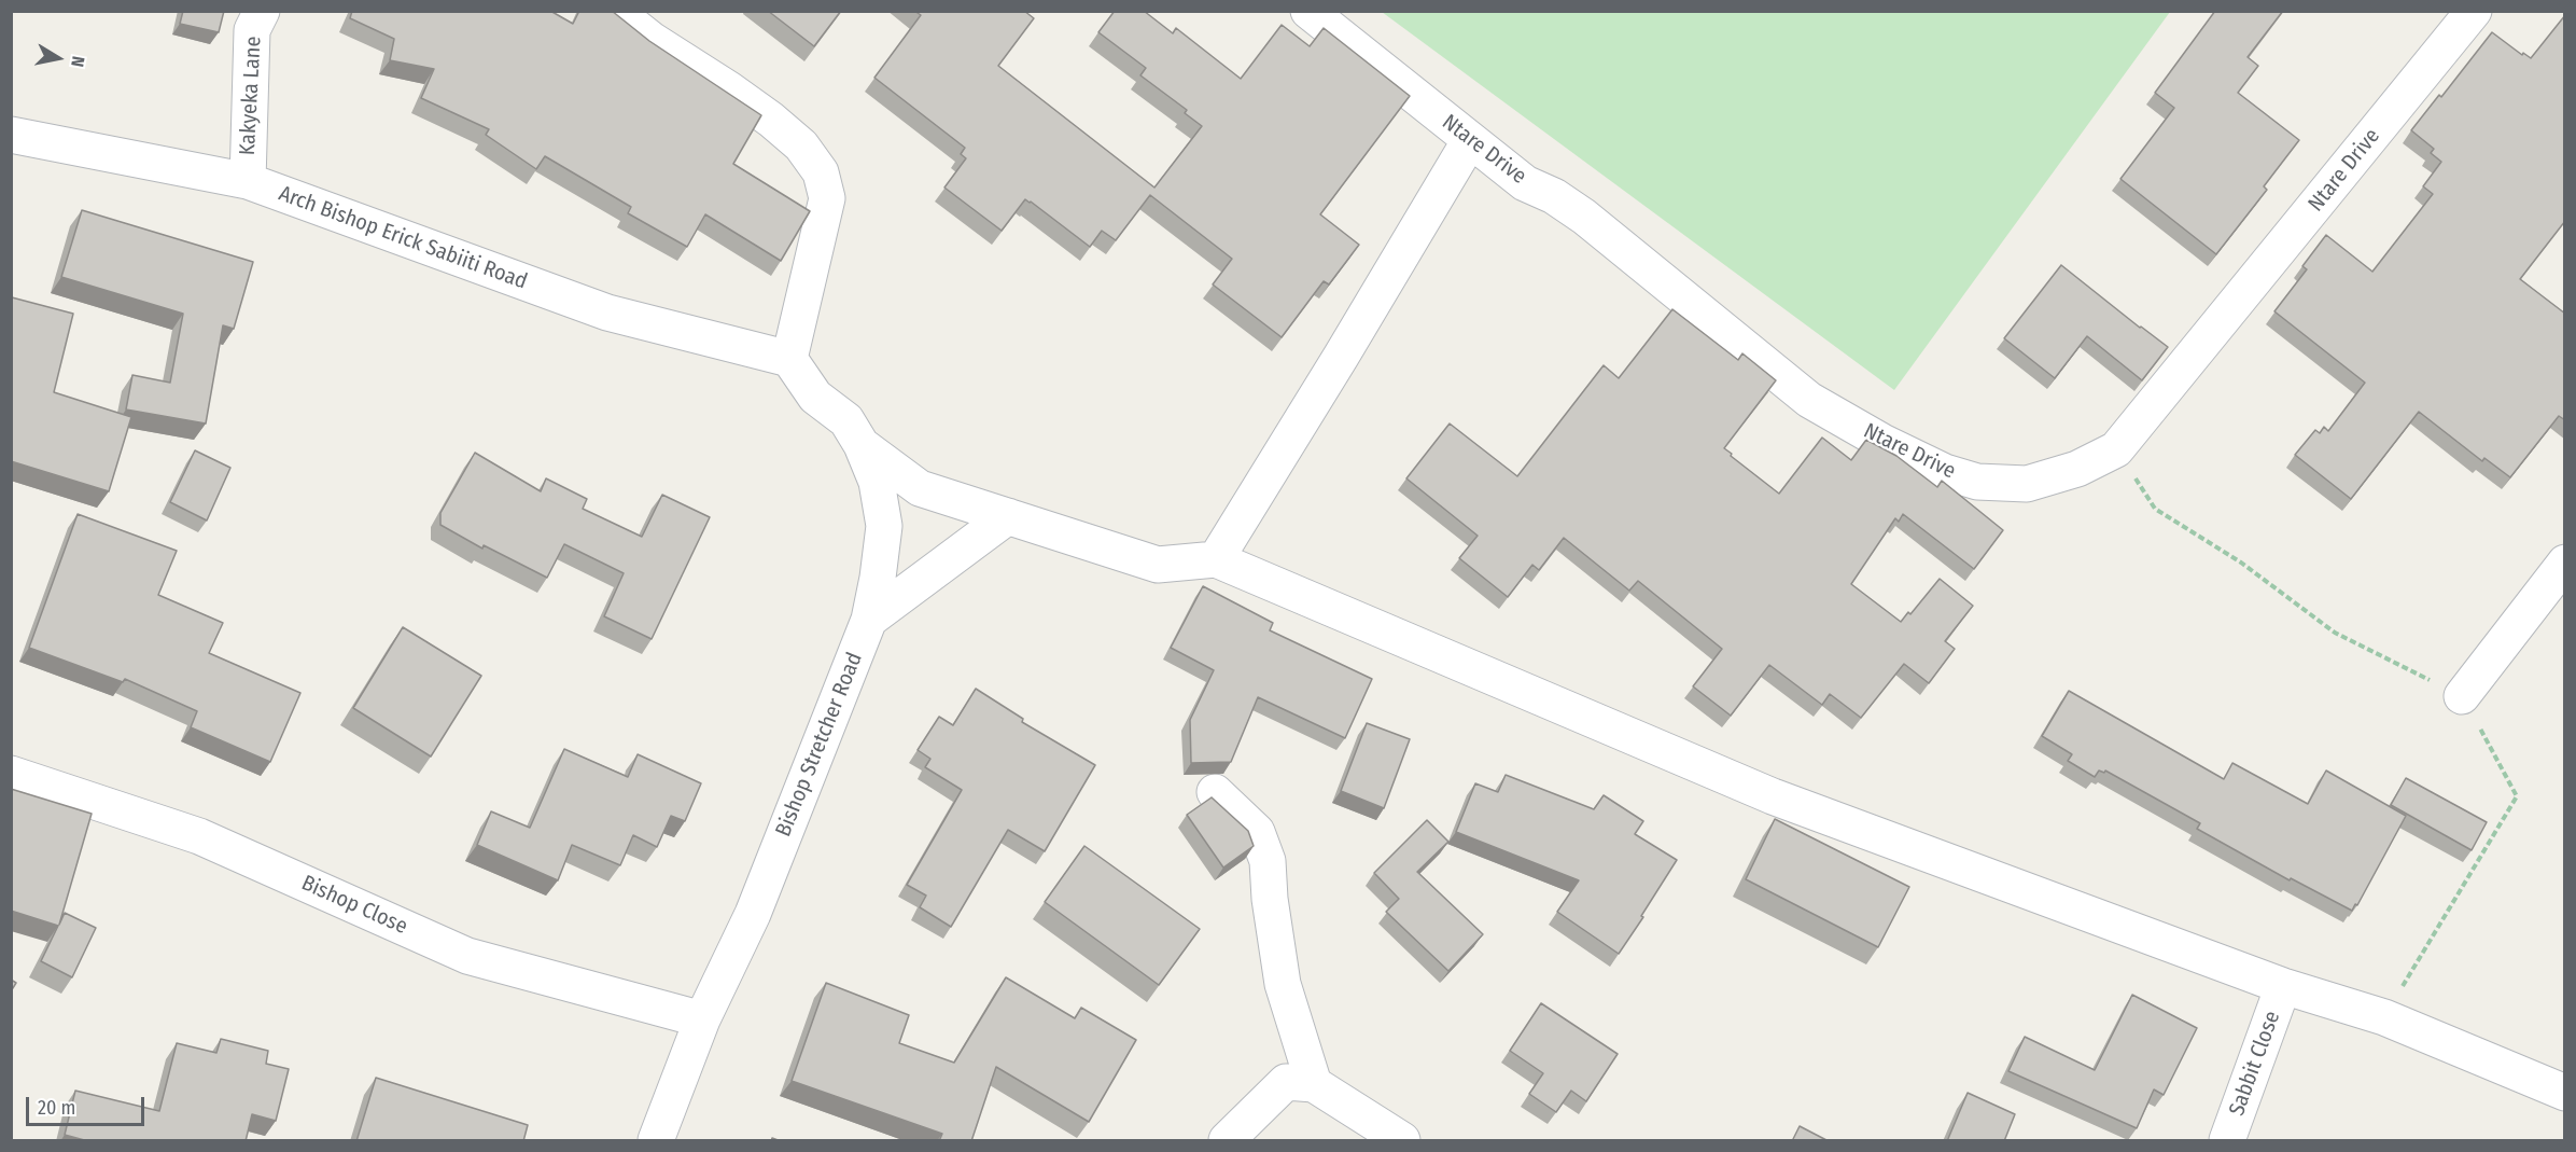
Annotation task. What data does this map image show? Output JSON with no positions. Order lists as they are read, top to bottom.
{
  "streets": {
    "street": [
      "Kakyeka Lane",
      "Ntare Drive",
      "Arch Bishop Erick Sabiiti Road",
      "Bishop Stretcher Road",
      "Bishop Close",
      "Sabbit Close"
    ]
  },
  "crossings": [
    ["Kakyeka Lane", "Arch Bishop Erick Sabiiti Road"],
    ["Arch Bishop Erick Sabiiti Road", "Bishop Stretcher Road"],
    ["Bishop Stretcher Road", "Bishop Close"]
  ],
  "scale_bar": "20 m",
  "north": "right"
}
